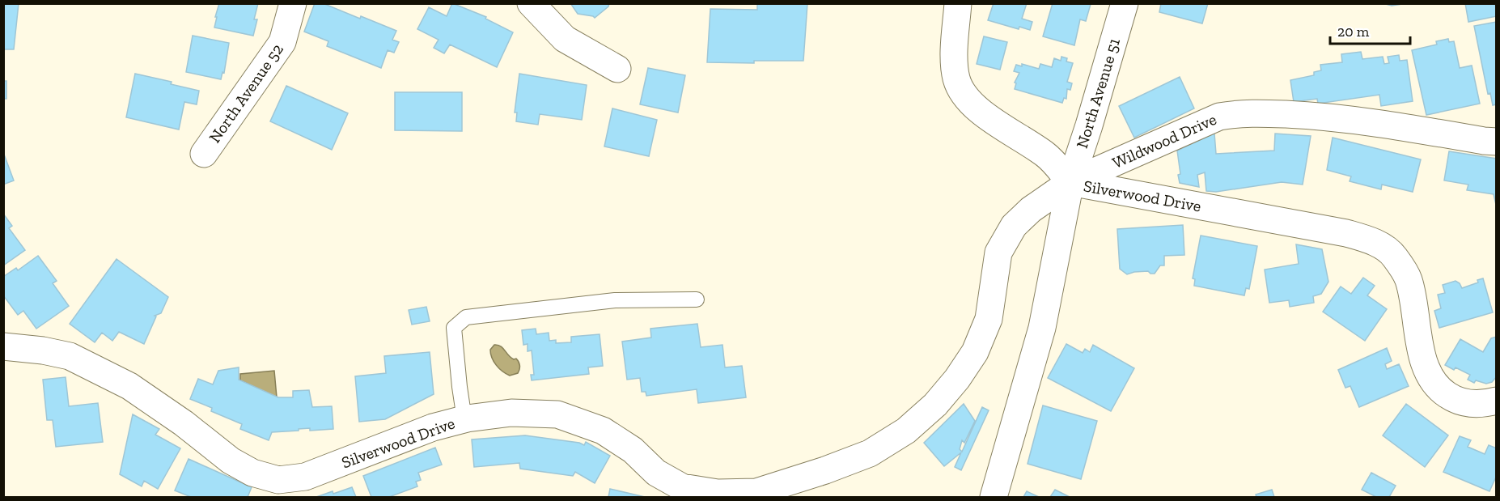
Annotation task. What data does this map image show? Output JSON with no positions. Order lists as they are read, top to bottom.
{
  "streets": {
    "street": [
      "North Avenue 52",
      "North Avenue 51",
      "Wildwood Drive",
      "Silverwood Drive"
    ]
  },
  "crossings": [
    ["North Avenue 51", "Wildwood Drive"],
    ["North Avenue 51", "Silverwood Drive"],
    ["Wildwood Drive", "Silverwood Drive"]
  ],
  "scale_bar": "20 m"
}
